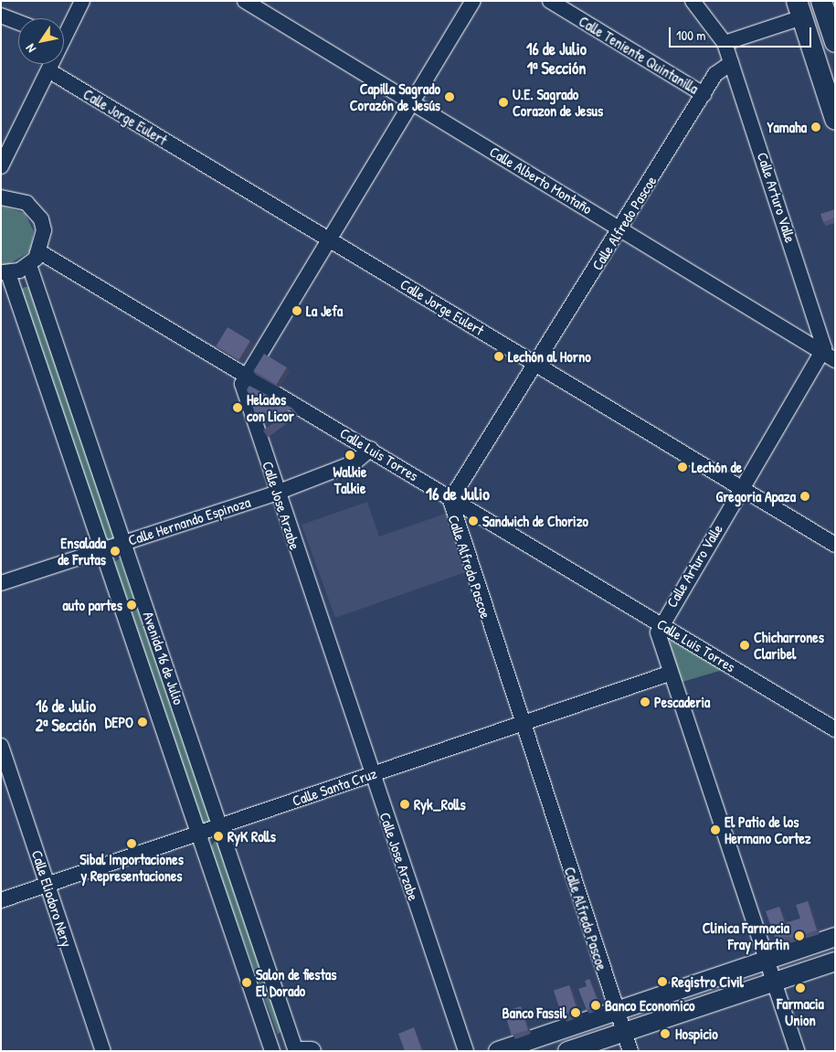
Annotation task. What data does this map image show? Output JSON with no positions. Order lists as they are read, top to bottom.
{
  "streets": {
    "street": [
      "Calle Teniente Quintanilla",
      "Calle Jorge Eulert",
      "Calle Alberto Montaño",
      "Calle Arturo Valle",
      "Calle Alfredo Pascoe",
      "Calle Luis Torres",
      "Calle Jose Arzabe",
      "Calle Hernando Espinoza",
      "Avenida 16 de Julio",
      "Calle Santa Cruz",
      "Calle Eliodoro Nery"
    ]
  },
  "crossings": [
    ["Calle Teniente Quintanilla", "Calle Alfredo Pascoe"],
    ["Calle Jorge Eulert", "Calle Arturo Valle"],
    ["Calle Jorge Eulert", "Calle Alfredo Pascoe"],
    ["Calle Alberto Montaño", "Calle Arturo Valle"],
    ["Calle Alberto Montaño", "Calle Alfredo Pascoe"],
    ["Calle Arturo Valle", "Calle Alfredo Pascoe"],
    ["Calle Arturo Valle", "Calle Luis Torres"],
    ["Calle Arturo Valle", "Calle Santa Cruz"],
    ["Calle Alfredo Pascoe", "Calle Luis Torres"],
    ["Calle Alfredo Pascoe", "Calle Santa Cruz"],
    ["Calle Luis Torres", "Calle Jose Arzabe"],
    ["Calle Luis Torres", "Calle Hernando Espinoza"],
    ["Calle Jose Arzabe", "Calle Hernando Espinoza"],
    ["Calle Jose Arzabe", "Calle Santa Cruz"],
    ["Calle Hernando Espinoza", "Avenida 16 de Julio"],
    ["Avenida 16 de Julio", "Calle Santa Cruz"],
    ["Calle Santa Cruz", "Calle Eliodoro Nery"]
  ],
  "districts": ["16 de Julio 1ª Sección", "16 de Julio", "16 de Julio 2ª Sección"],
  "places": [
    "Capilla Sagrado Corazón de Jesús",
    "U.E. Sagrado Corazon de Jesus",
    "Yamaha",
    "La Jefa",
    "Lechón al Horno",
    "Helados con Licor",
    "Walkie Talkie",
    "Lechón de",
    "Gregoria Apaza",
    "Sandwich de Chorizo",
    "Ensalada de Frutas",
    "auto partes",
    "Chicharrones Claribel",
    "Pescaderia",
    "DEPO",
    "Ryk_Rolls",
    "El Patio de los Hermano Cortez",
    "RyK Rolls",
    "Sibal Importaciones y Representaciones",
    "Clinica Farmacia Fray Martin",
    "Registro Civil",
    "Salon de fiestas El Dorado",
    "Farmacia Union",
    "Banco Economico",
    "Banco Fassil",
    "Hospicio"
  ],
  "scale_bar": "100 m",
  "north": "bottom left"
}
